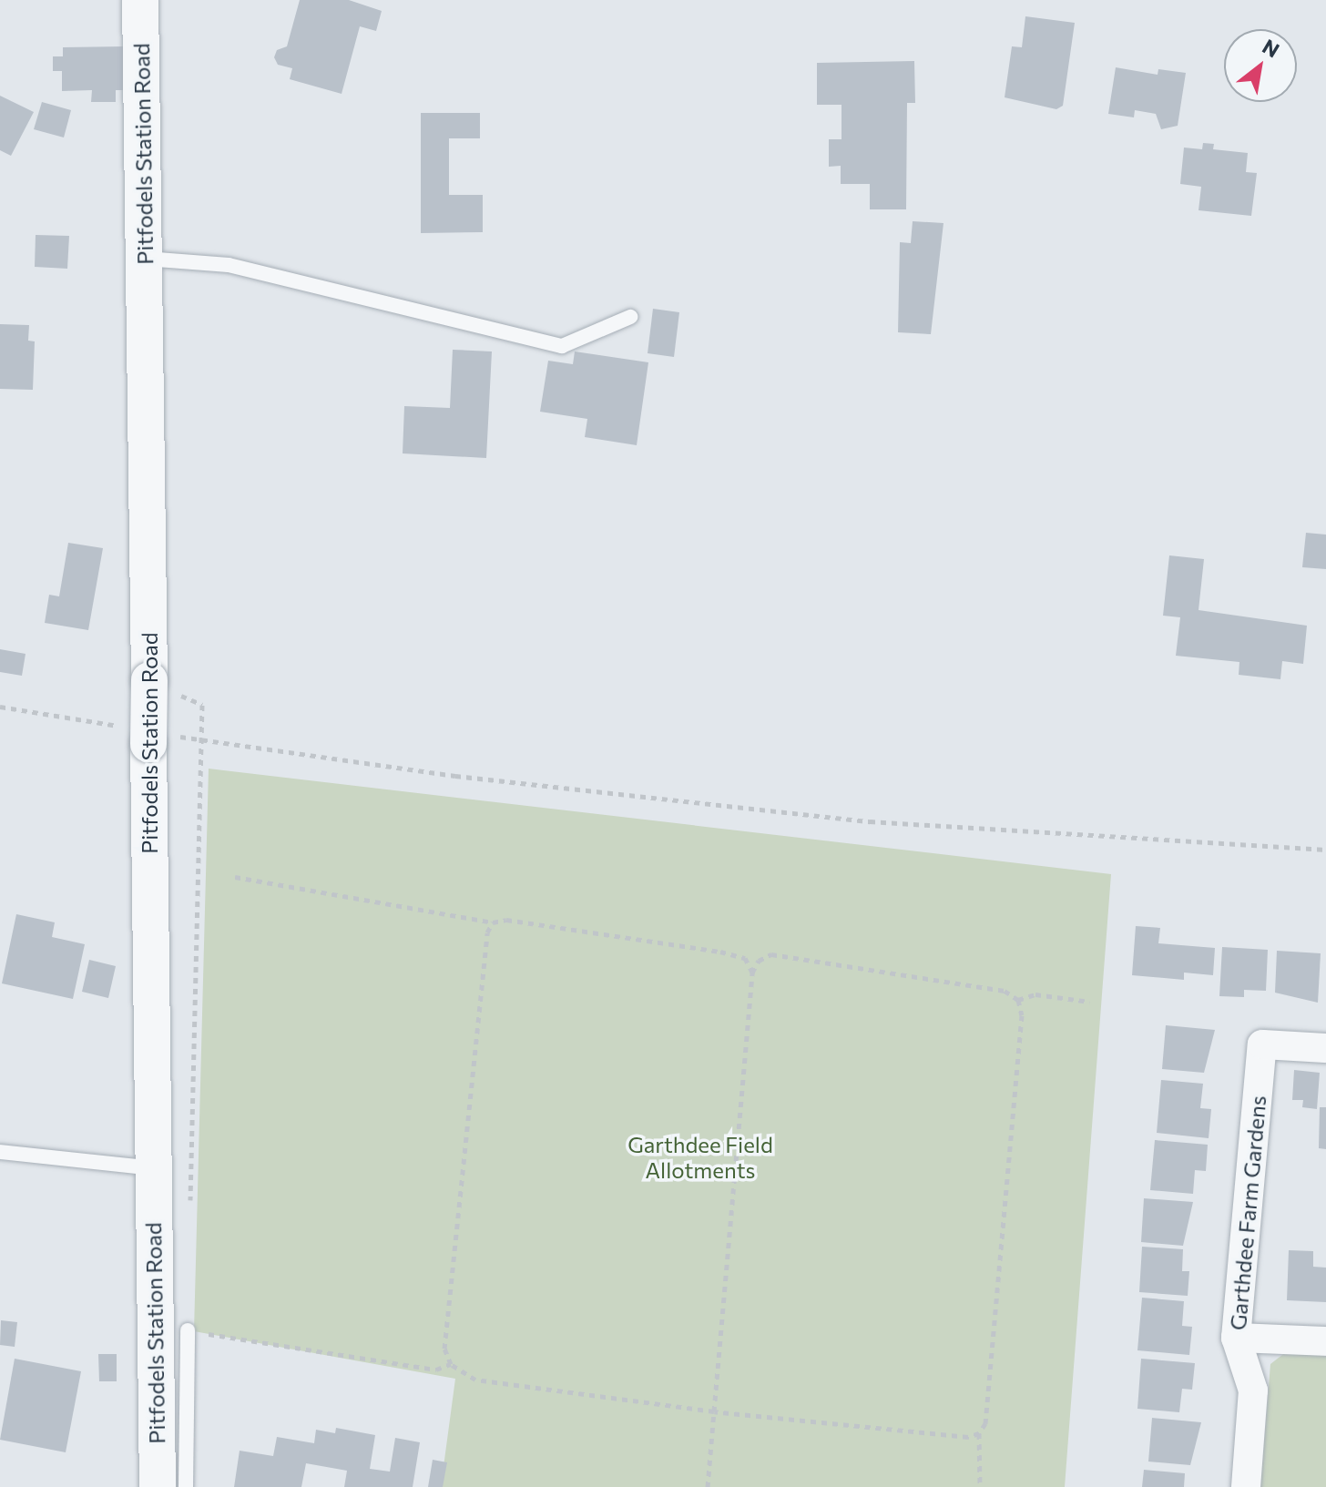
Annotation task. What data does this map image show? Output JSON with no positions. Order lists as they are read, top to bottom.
{
  "streets": {
    "street": ["Pitfodels Station Road", "Garthdee Farm Gardens"]
  },
  "parks": ["Garthdee Field Allotments"],
  "north": "top right"
}
